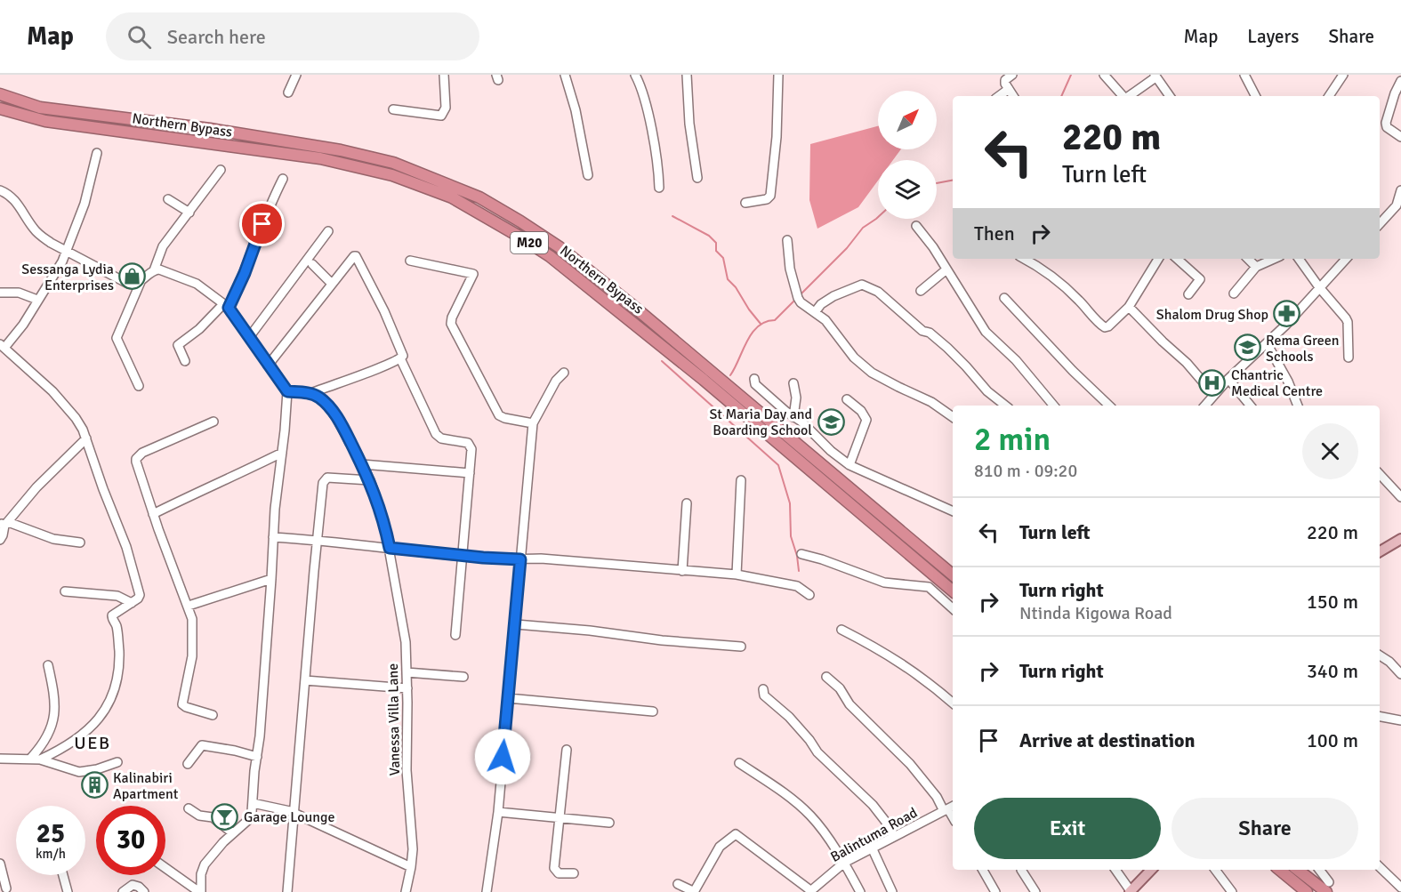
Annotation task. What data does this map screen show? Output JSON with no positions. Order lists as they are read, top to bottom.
{
  "streets": {
    "highway": ["Northern Bypass", "M20"],
    "street": ["Vanessa Villa Lane", "Balintuma Road"]
  },
  "districts": ["UEB"],
  "places": {
    "shop": ["Sessanga Lydia Enterprises"],
    "pharmacy": ["Shalom Drug Shop"],
    "school or university": ["Rema Green Schools", "St Maria Day and Boarding School"],
    "hospital": ["Chantric Medical Centre"],
    "building": ["Kalinabiri Apartment"],
    "bar": ["Garage Lounge"]
  },
  "north": "top right",
  "page": {
    "header": "Map",
    "search": "Search here",
    "nav": ["Map", "Layers", "Share"],
    "turn": ["220 m", "Turn left"],
    "then": "Then",
    "heading": ["2 min", "810 m · 09:20"],
    "list": [
      {
        "name": "Turn left",
        "value": "220 m"
      },
      {
        "name": "Turn right",
        "note": "Ntinda Kigowa Road",
        "value": "150 m"
      },
      {
        "name": "Turn right",
        "value": "340 m"
      },
      {
        "name": "Arrive at destination",
        "value": "100 m"
      }
    ],
    "buttons": ["Exit", "Share"],
    "speed": "25 km/h",
    "limit": "30"
  }
}
